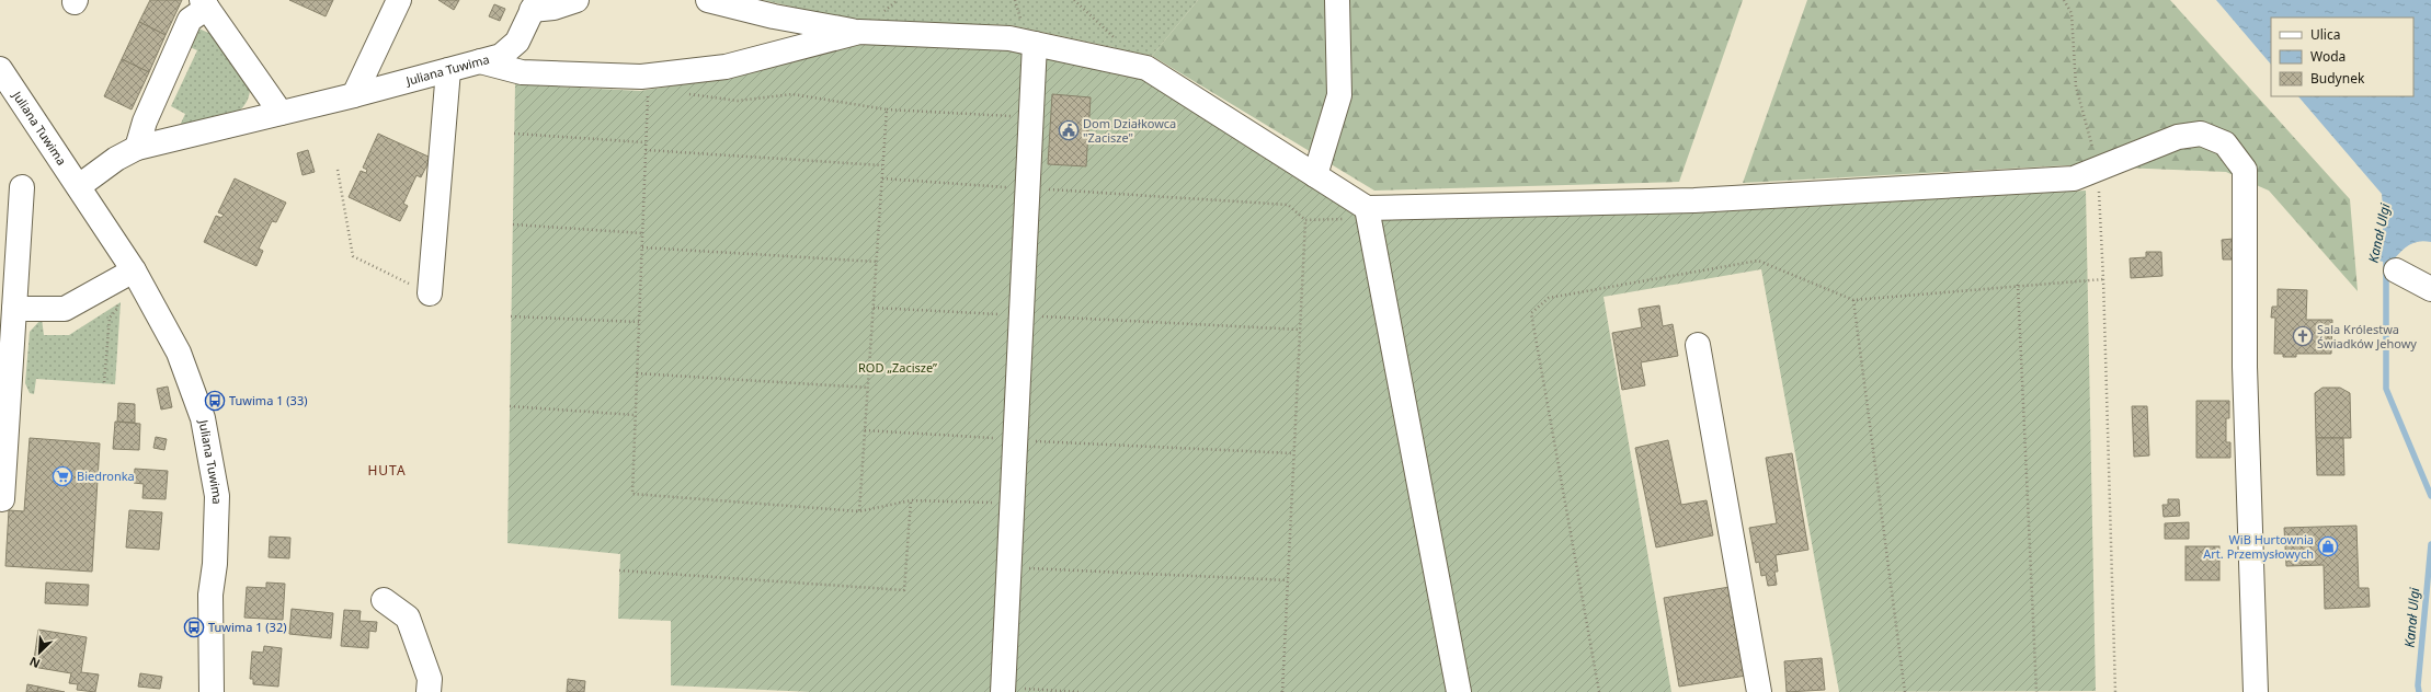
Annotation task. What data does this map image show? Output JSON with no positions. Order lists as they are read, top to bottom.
{
  "streets": {
    "street": ["Juliana Tuwima"]
  },
  "districts": ["HUTA"],
  "water": ["Kanał Ulgi"],
  "parks": ["ROD „Zacisze”"],
  "places": {
    "public building": ["Dom Działkowca \"Zacisze\""],
    "church": ["Sala Królestwa Świadków Jehowy"],
    "bus stop": ["Tuwima 1 (33)", "Tuwima 1 (32)"],
    "supermarket": ["Biedronka"],
    "shop": ["WiB Hurtownia Art. Przemysłowych"]
  },
  "legend": ["Ulica", "Woda", "Budynek"],
  "north": "bottom left"
}
